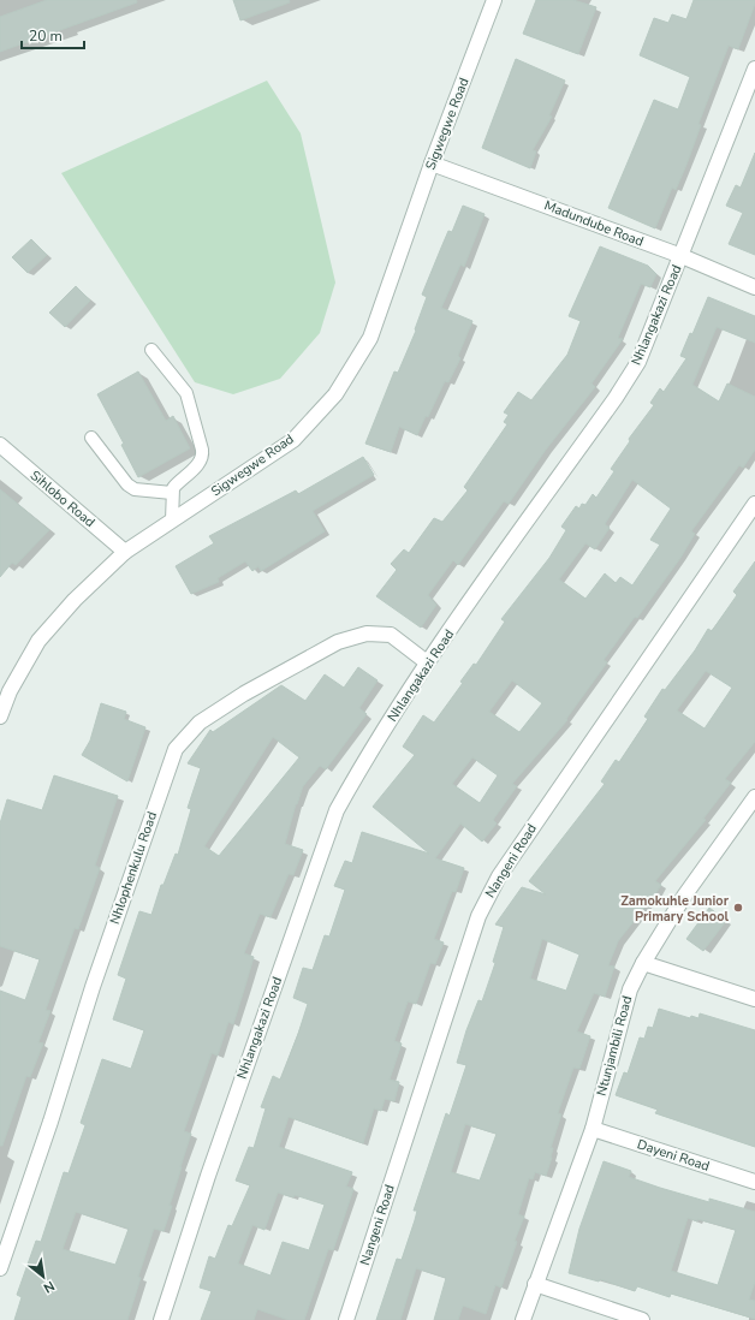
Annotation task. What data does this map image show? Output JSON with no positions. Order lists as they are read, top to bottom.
{
  "streets": {
    "street": [
      "Sigwegwe Road",
      "Madundube Road",
      "Nhlangakazi Road",
      "Sihlobo Road",
      "Nangeni Road",
      "Nhlophenkulu Road",
      "Ntunjambili Road",
      "Dayeni Road"
    ]
  },
  "crossings": [
    ["Sigwegwe Road", "Madundube Road"],
    ["Sigwegwe Road", "Sihlobo Road"],
    ["Madundube Road", "Nhlangakazi Road"],
    ["Nhlangakazi Road", "Nhlophenkulu Road"],
    ["Ntunjambili Road", "Dayeni Road"]
  ],
  "places": ["Zamokuhle Junior Primary School"],
  "scale_bar": "20 m",
  "north": "bottom right"
}
